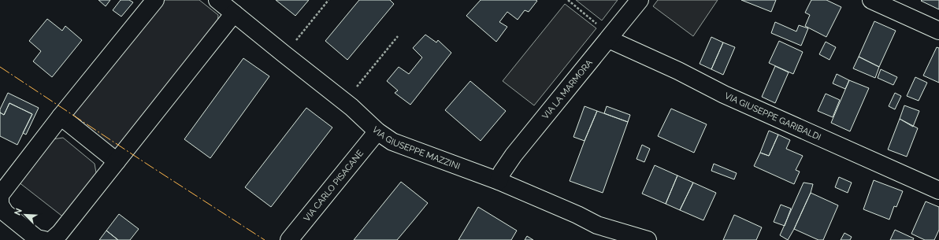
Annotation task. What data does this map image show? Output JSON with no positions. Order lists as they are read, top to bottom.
{
  "streets": {
    "street": [
      "VIA LA MARMORA",
      "VIA GIUSEPPE GARIBALDI",
      "VIA GIUSEPPE MAZZINI",
      "VIA CARLO PISACANE"
    ]
  },
  "crossings": [
    ["VIA LA MARMORA", "VIA GIUSEPPE GARIBALDI"],
    ["VIA LA MARMORA", "VIA GIUSEPPE MAZZINI"],
    ["VIA GIUSEPPE MAZZINI", "VIA CARLO PISACANE"]
  ],
  "north": "top left"
}
